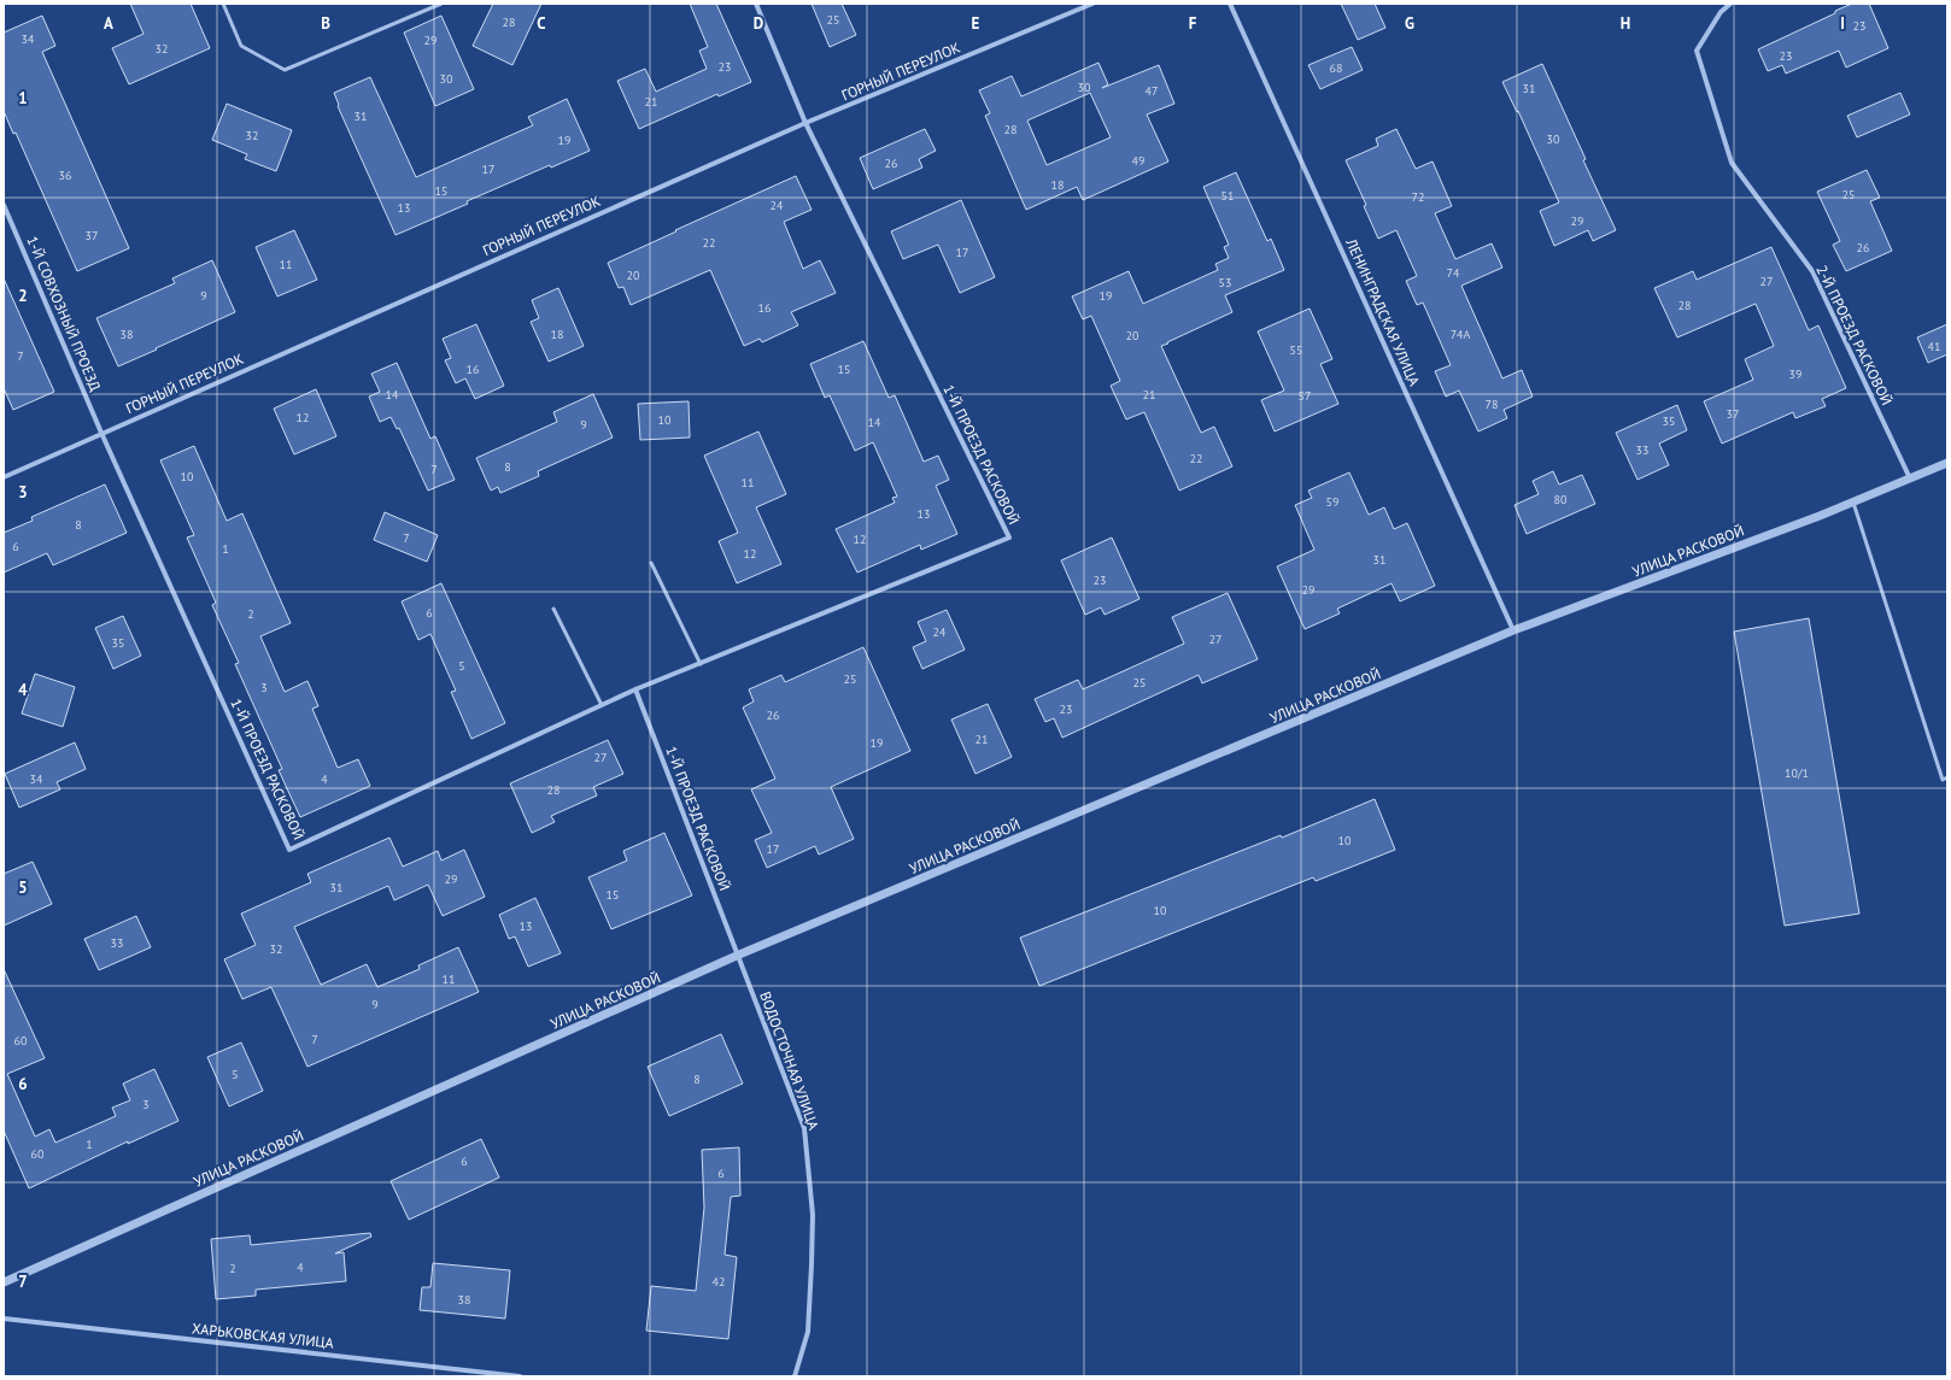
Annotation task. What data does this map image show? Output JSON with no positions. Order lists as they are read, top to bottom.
{
  "streets": {
    "street": [
      "ГОРНЫЙ ПЕРЕУЛОК",
      "ЛЕНИНГРАДСКАЯ УЛИЦА",
      "1-Й СОВХОЗНЫЙ ПРОЕЗД",
      "2-Й ПРОЕЗД РАСКОВОЙ",
      "1-Й ПРОЕЗД РАСКОВОЙ",
      "УЛИЦА РАСКОВОЙ",
      "ВОДОСТОЧНАЯ УЛИЦА",
      "ХАРЬКОВСКАЯ УЛИЦА"
    ]
  },
  "crossings": [
    ["ГОРНЫЙ ПЕРЕУЛОК", "1-Й СОВХОЗНЫЙ ПРОЕЗД"],
    ["ГОРНЫЙ ПЕРЕУЛОК", "1-Й ПРОЕЗД РАСКОВОЙ"],
    ["ЛЕНИНГРАДСКАЯ УЛИЦА", "УЛИЦА РАСКОВОЙ"],
    ["1-Й СОВХОЗНЫЙ ПРОЕЗД", "1-Й ПРОЕЗД РАСКОВОЙ"],
    ["2-Й ПРОЕЗД РАСКОВОЙ", "УЛИЦА РАСКОВОЙ"],
    ["1-Й ПРОЕЗД РАСКОВОЙ", "УЛИЦА РАСКОВОЙ"],
    ["1-Й ПРОЕЗД РАСКОВОЙ", "ВОДОСТОЧНАЯ УЛИЦА"],
    ["УЛИЦА РАСКОВОЙ", "ВОДОСТОЧНАЯ УЛИЦА"]
  ],
  "house_numbers": [
    "25",
    "28",
    "23",
    "34",
    "29",
    "32",
    "23",
    "23",
    "68",
    "30",
    "30",
    "31",
    "47",
    "21",
    "31",
    "28",
    "32",
    "30",
    "19",
    "49",
    "26",
    "17",
    "36",
    "18",
    "15",
    "25",
    "51",
    "72",
    "24",
    "13",
    "29",
    "37",
    "22",
    "26",
    "17",
    "11",
    "74",
    "20",
    "27",
    "53",
    "9",
    "19",
    "28",
    "16",
    "38",
    "18",
    "74А",
    "20",
    "41",
    "55",
    "7",
    "16",
    "15",
    "39",
    "14",
    "21",
    "57",
    "78",
    "37",
    "12",
    "10",
    "35",
    "14",
    "9",
    "33",
    "22",
    "8",
    "7",
    "10",
    "11",
    "80",
    "59",
    "13",
    "8",
    "7",
    "12",
    "6",
    "1",
    "12",
    "31",
    "23",
    "29",
    "6",
    "2",
    "24",
    "27",
    "35",
    "5",
    "25",
    "25",
    "3",
    "23",
    "26",
    "21",
    "19",
    "27",
    "10/1",
    "34",
    "4",
    "28",
    "10",
    "17",
    "29",
    "31",
    "15",
    "10",
    "13",
    "33",
    "32",
    "11",
    "9",
    "7",
    "60",
    "5",
    "8",
    "3",
    "1",
    "60",
    "6",
    "6",
    "4",
    "2",
    "42",
    "38"
  ],
  "grid": {
    "columns": [
      "A",
      "B",
      "C",
      "D",
      "E",
      "F",
      "G",
      "H",
      "I"
    ],
    "rows": [
      "1",
      "2",
      "3",
      "4",
      "5",
      "6",
      "7"
    ]
  }
}
